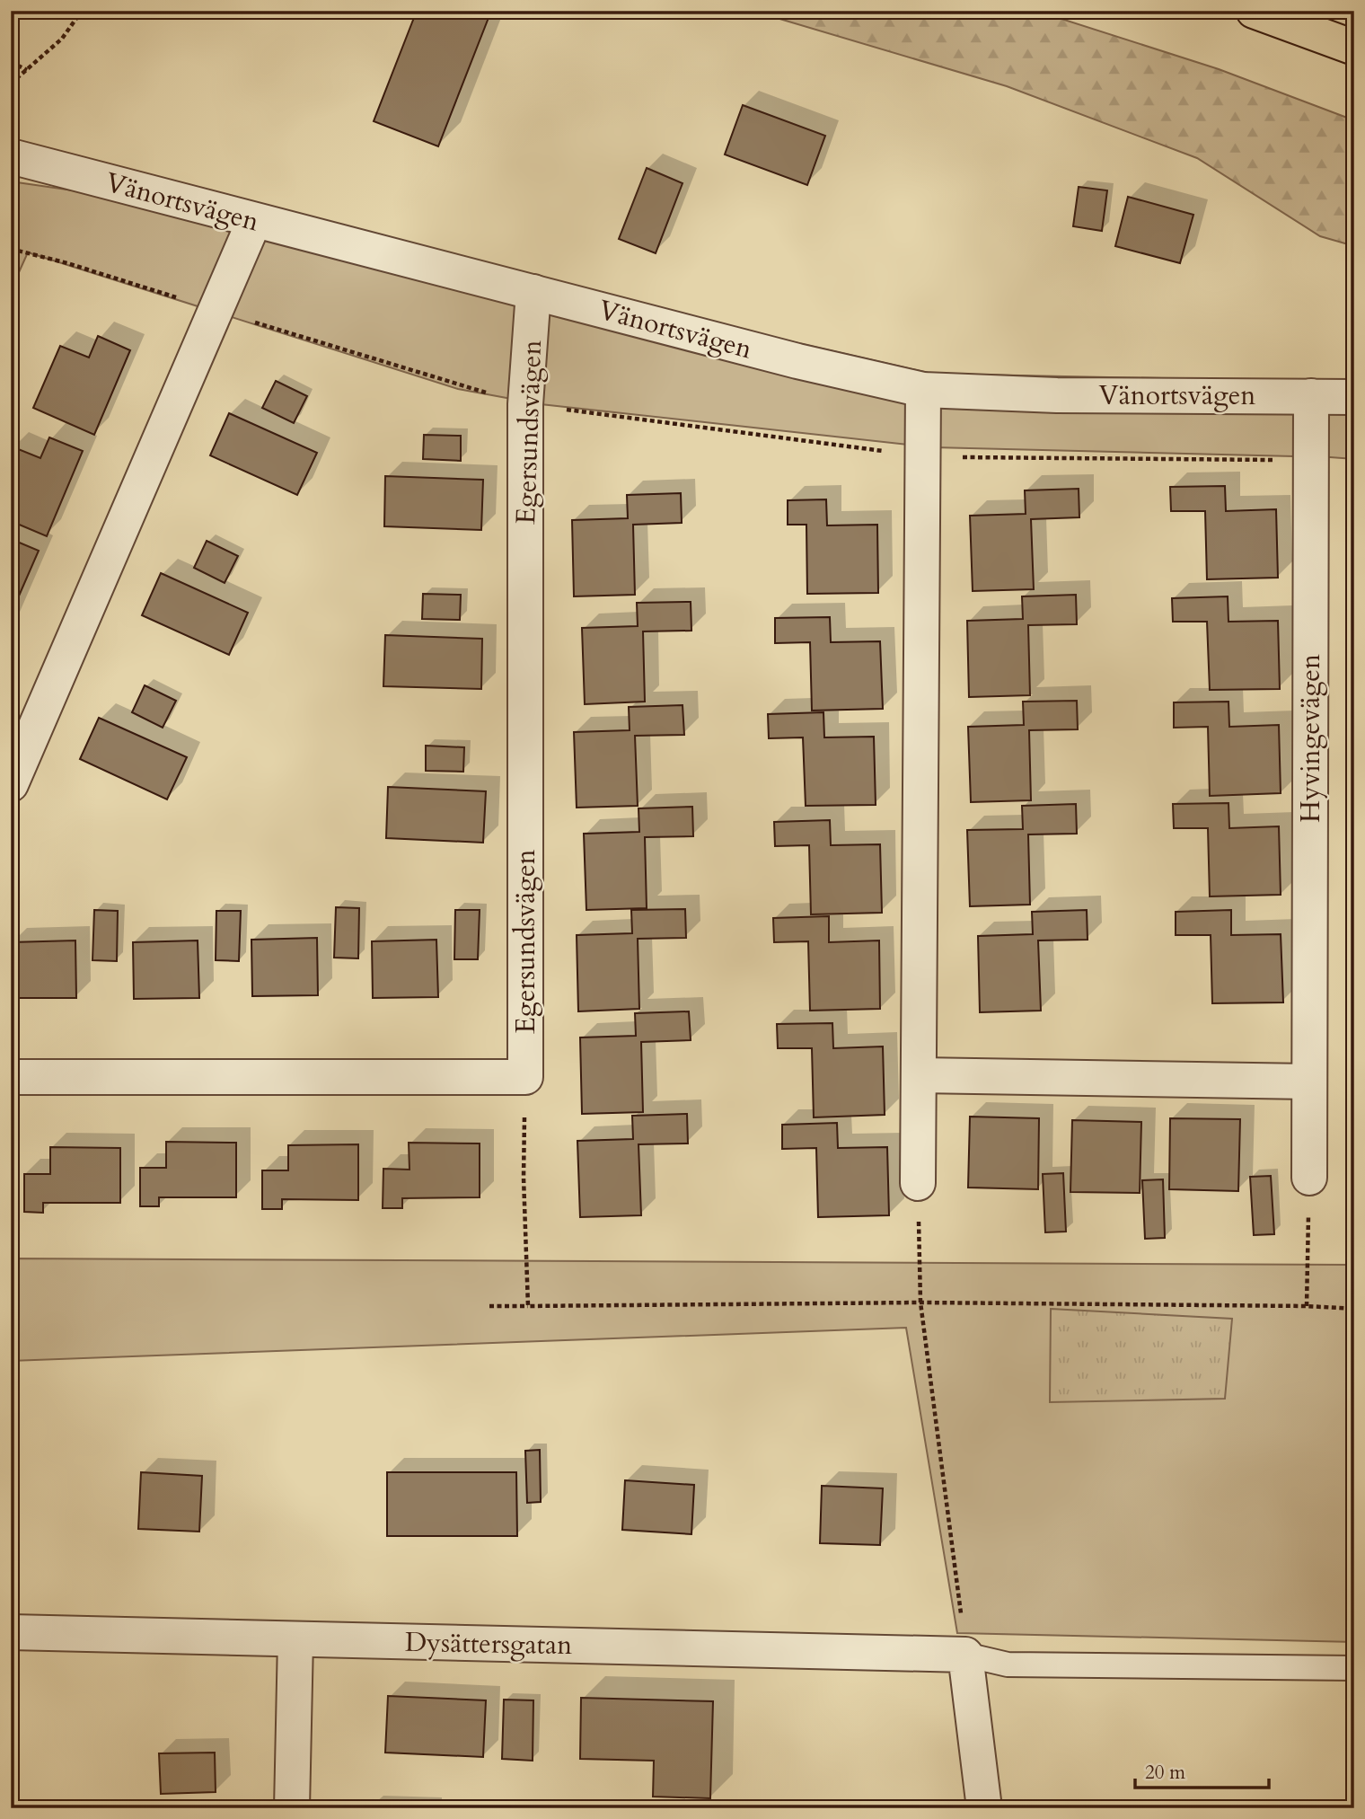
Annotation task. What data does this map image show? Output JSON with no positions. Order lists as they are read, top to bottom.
{
  "streets": {
    "street": [
      "Vänortsvägen",
      "Egersundsvägen",
      "Hyvingevägen",
      "Dysättersgatan"
    ]
  },
  "crossings": [
    ["Vänortsvägen", "Egersundsvägen"],
    ["Vänortsvägen", "Hyvingevägen"]
  ],
  "scale_bar": "20 m"
}
